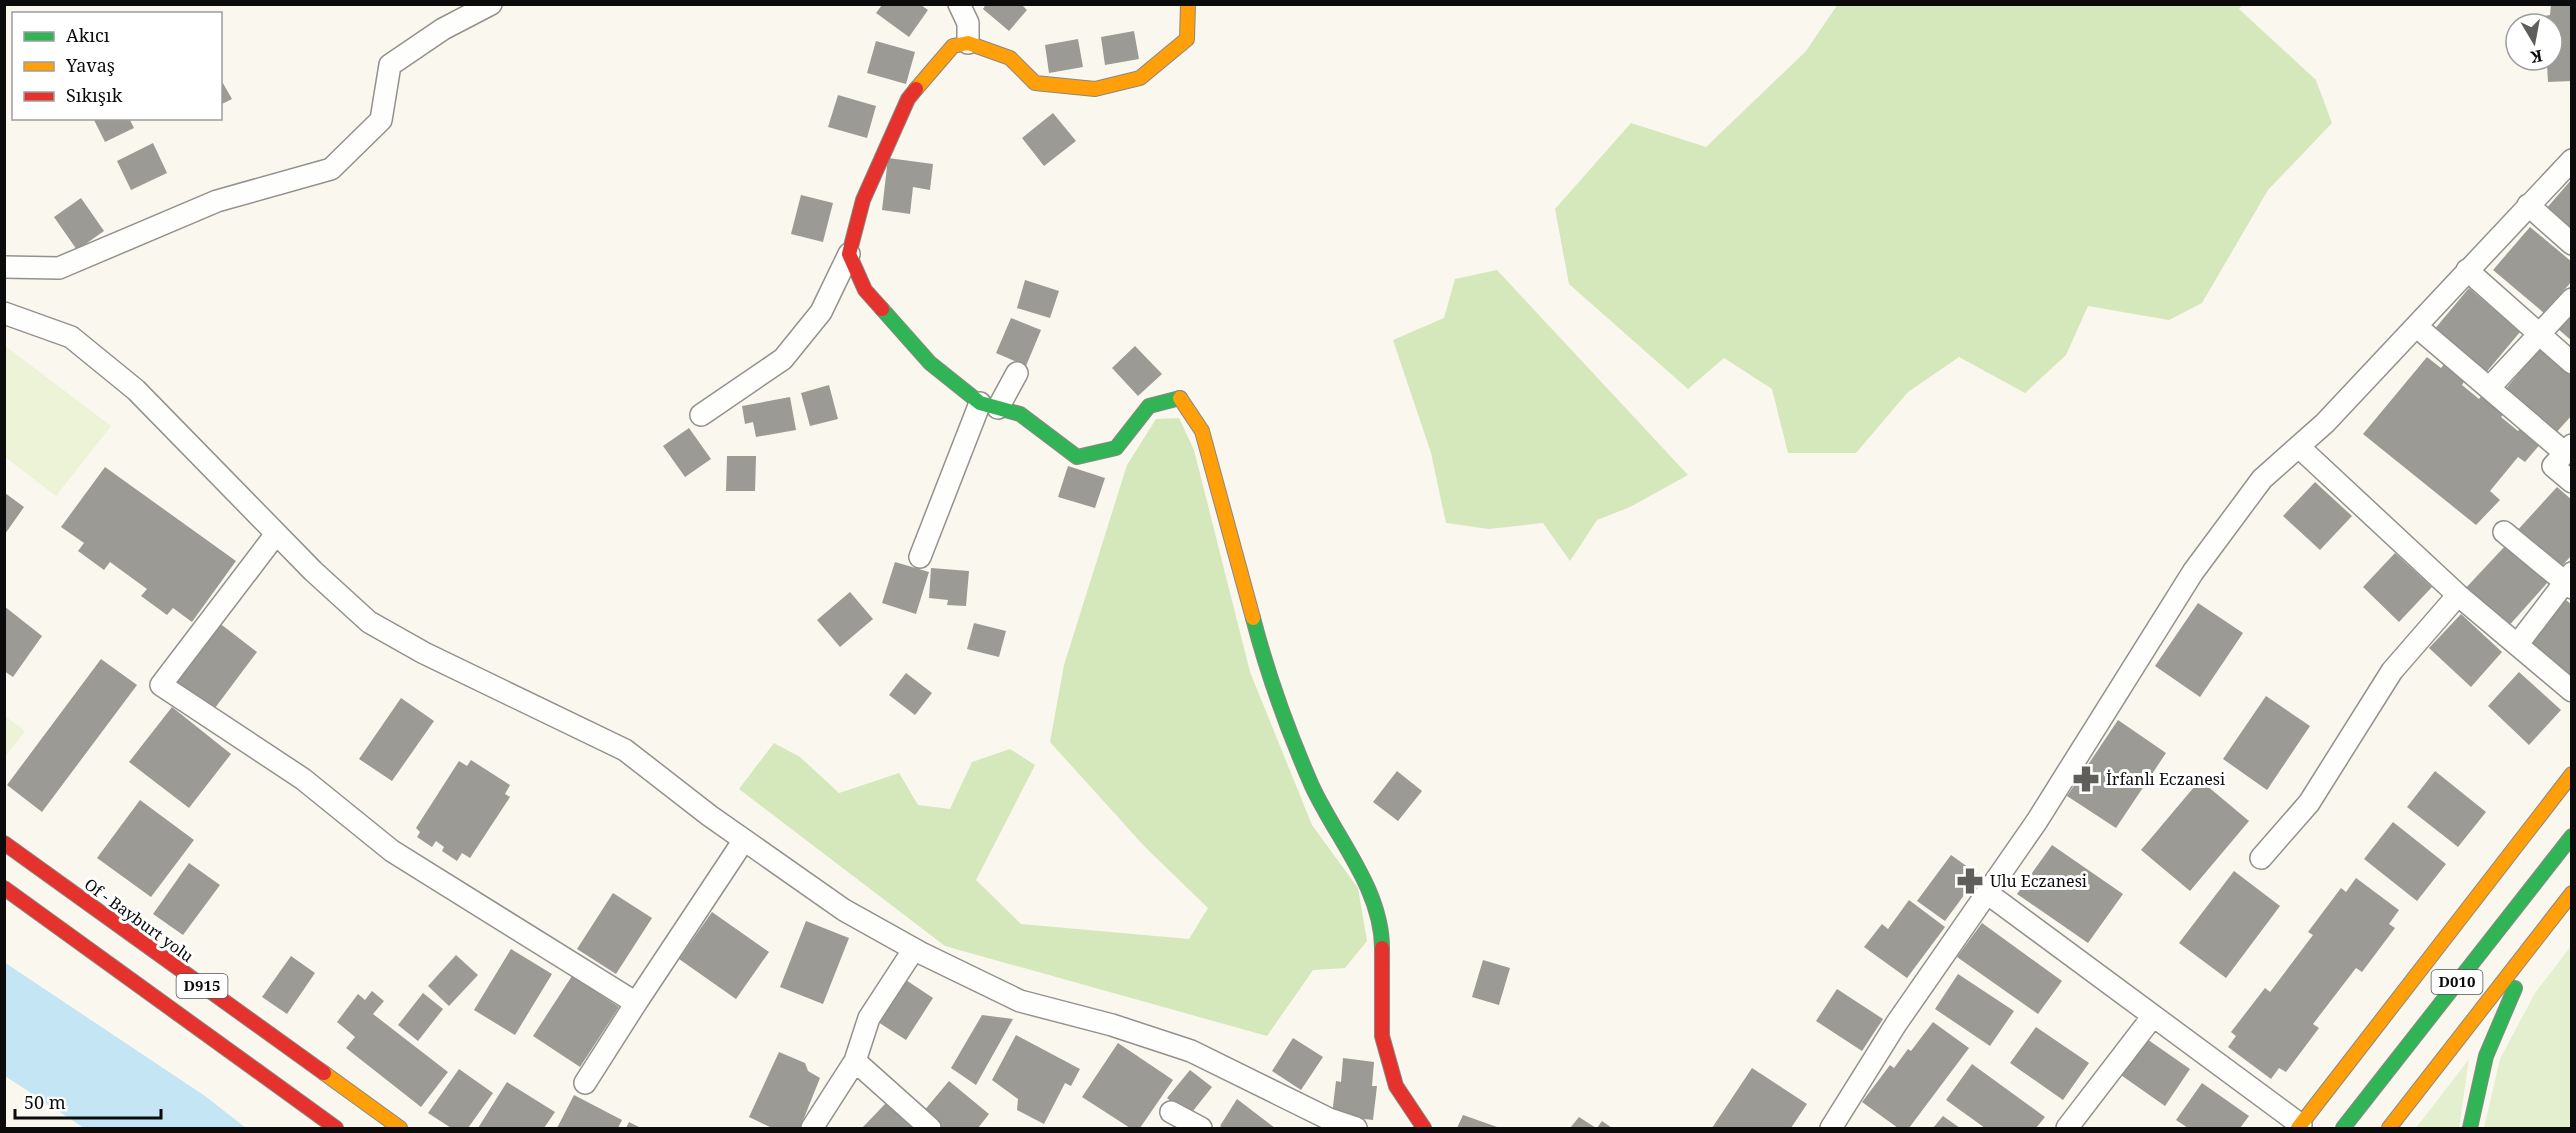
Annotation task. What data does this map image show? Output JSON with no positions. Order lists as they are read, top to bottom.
{
  "streets": {
    "main road": ["Of - Bayburt yolu", "D010", "D915"]
  },
  "places": {
    "pharmacy": ["İrfanlı Eczanesi", "Ulu Eczanesi"]
  },
  "legend": ["Akıcı", "Yavaş", "Sıkışık"],
  "scale_bar": "50 m",
  "north": "bottom"
}
